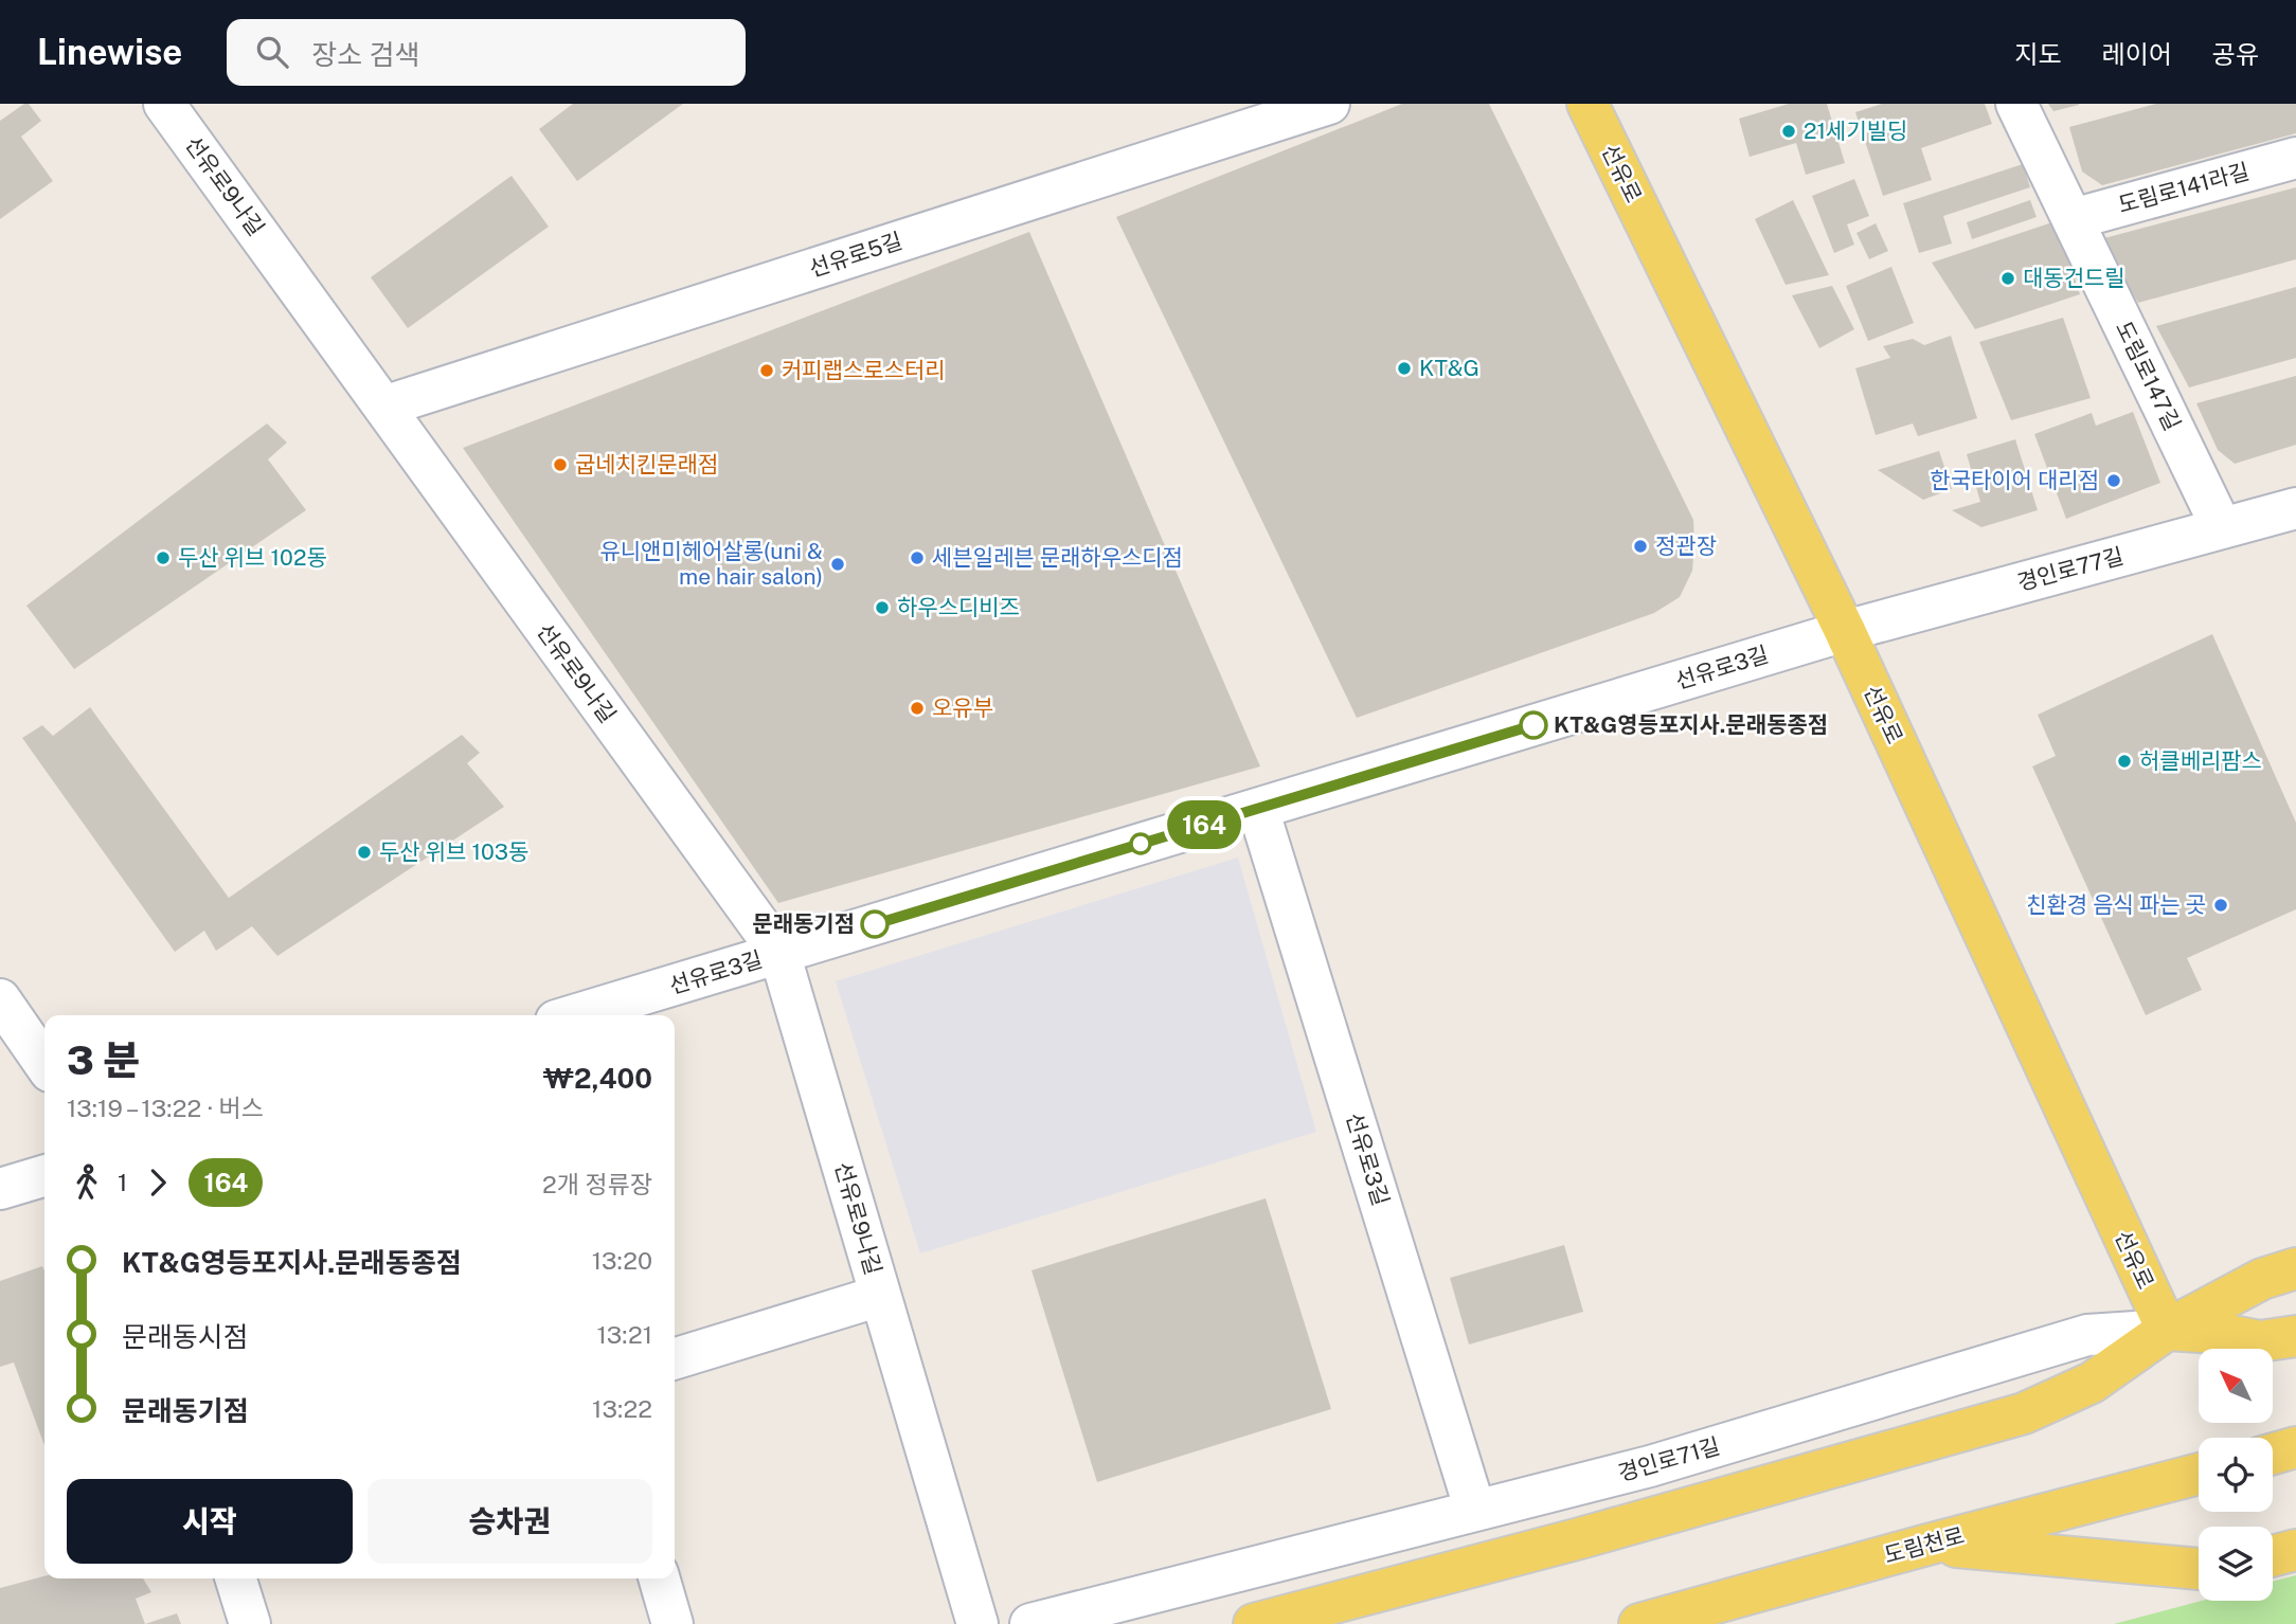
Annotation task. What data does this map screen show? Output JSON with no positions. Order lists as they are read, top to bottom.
{
  "streets": {
    "main road": ["선유로", "경인로71길", "도림천로"],
    "street": [
      "선유로9나길",
      "도림로141라길",
      "선유로5길",
      "도림로147길",
      "경인로77길",
      "선유로3길"
    ]
  },
  "crossings": [
    ["선유로", "경인로77길"],
    ["선유로", "선유로3길"],
    ["선유로", "경인로71길"],
    ["선유로9나길", "선유로5길"],
    ["선유로9나길", "선유로3길"],
    ["도림로141라길", "도림로147길"],
    ["도림로147길", "경인로77길"],
    ["경인로77길", "선유로3길"],
    ["선유로3길", "경인로71길"]
  ],
  "places": [
    "21세기빌딩",
    "대동건드릴",
    "KT&G",
    "커피랩스로스터리",
    "굽네치킨문래점",
    "한국타이어 대리점",
    "정관장",
    "두산 위브 102동",
    "세븐일레븐 문래하우스디점",
    "유니앤미헤어살롱(uni & me hair salon)",
    "하우스디비즈",
    "오유부",
    "KT&G영등포지사.문래동종점",
    "허클베리팜스",
    "두산 위브 103동",
    "친환경 음식 파는 곳",
    "문래동기점"
  ],
  "lines": ["bus line 164"],
  "north": "top left",
  "page": {
    "header": "Linewise",
    "search": "장소 검색",
    "nav": ["지도", "레이어", "공유"],
    "on_map": "164",
    "heading": ["3 분", "13:19 – 13:22 · 버스", "₩2,400"],
    "legs": ["1", "164", "2개 정류장"],
    "list": [
      {
        "name": "KT&G영등포지사.문래동종점",
        "value": "13:20"
      },
      {
        "name": "문래동시점",
        "value": "13:21"
      },
      {
        "name": "문래동기점",
        "value": "13:22"
      }
    ],
    "buttons": ["시작", "승차권"]
  }
}
